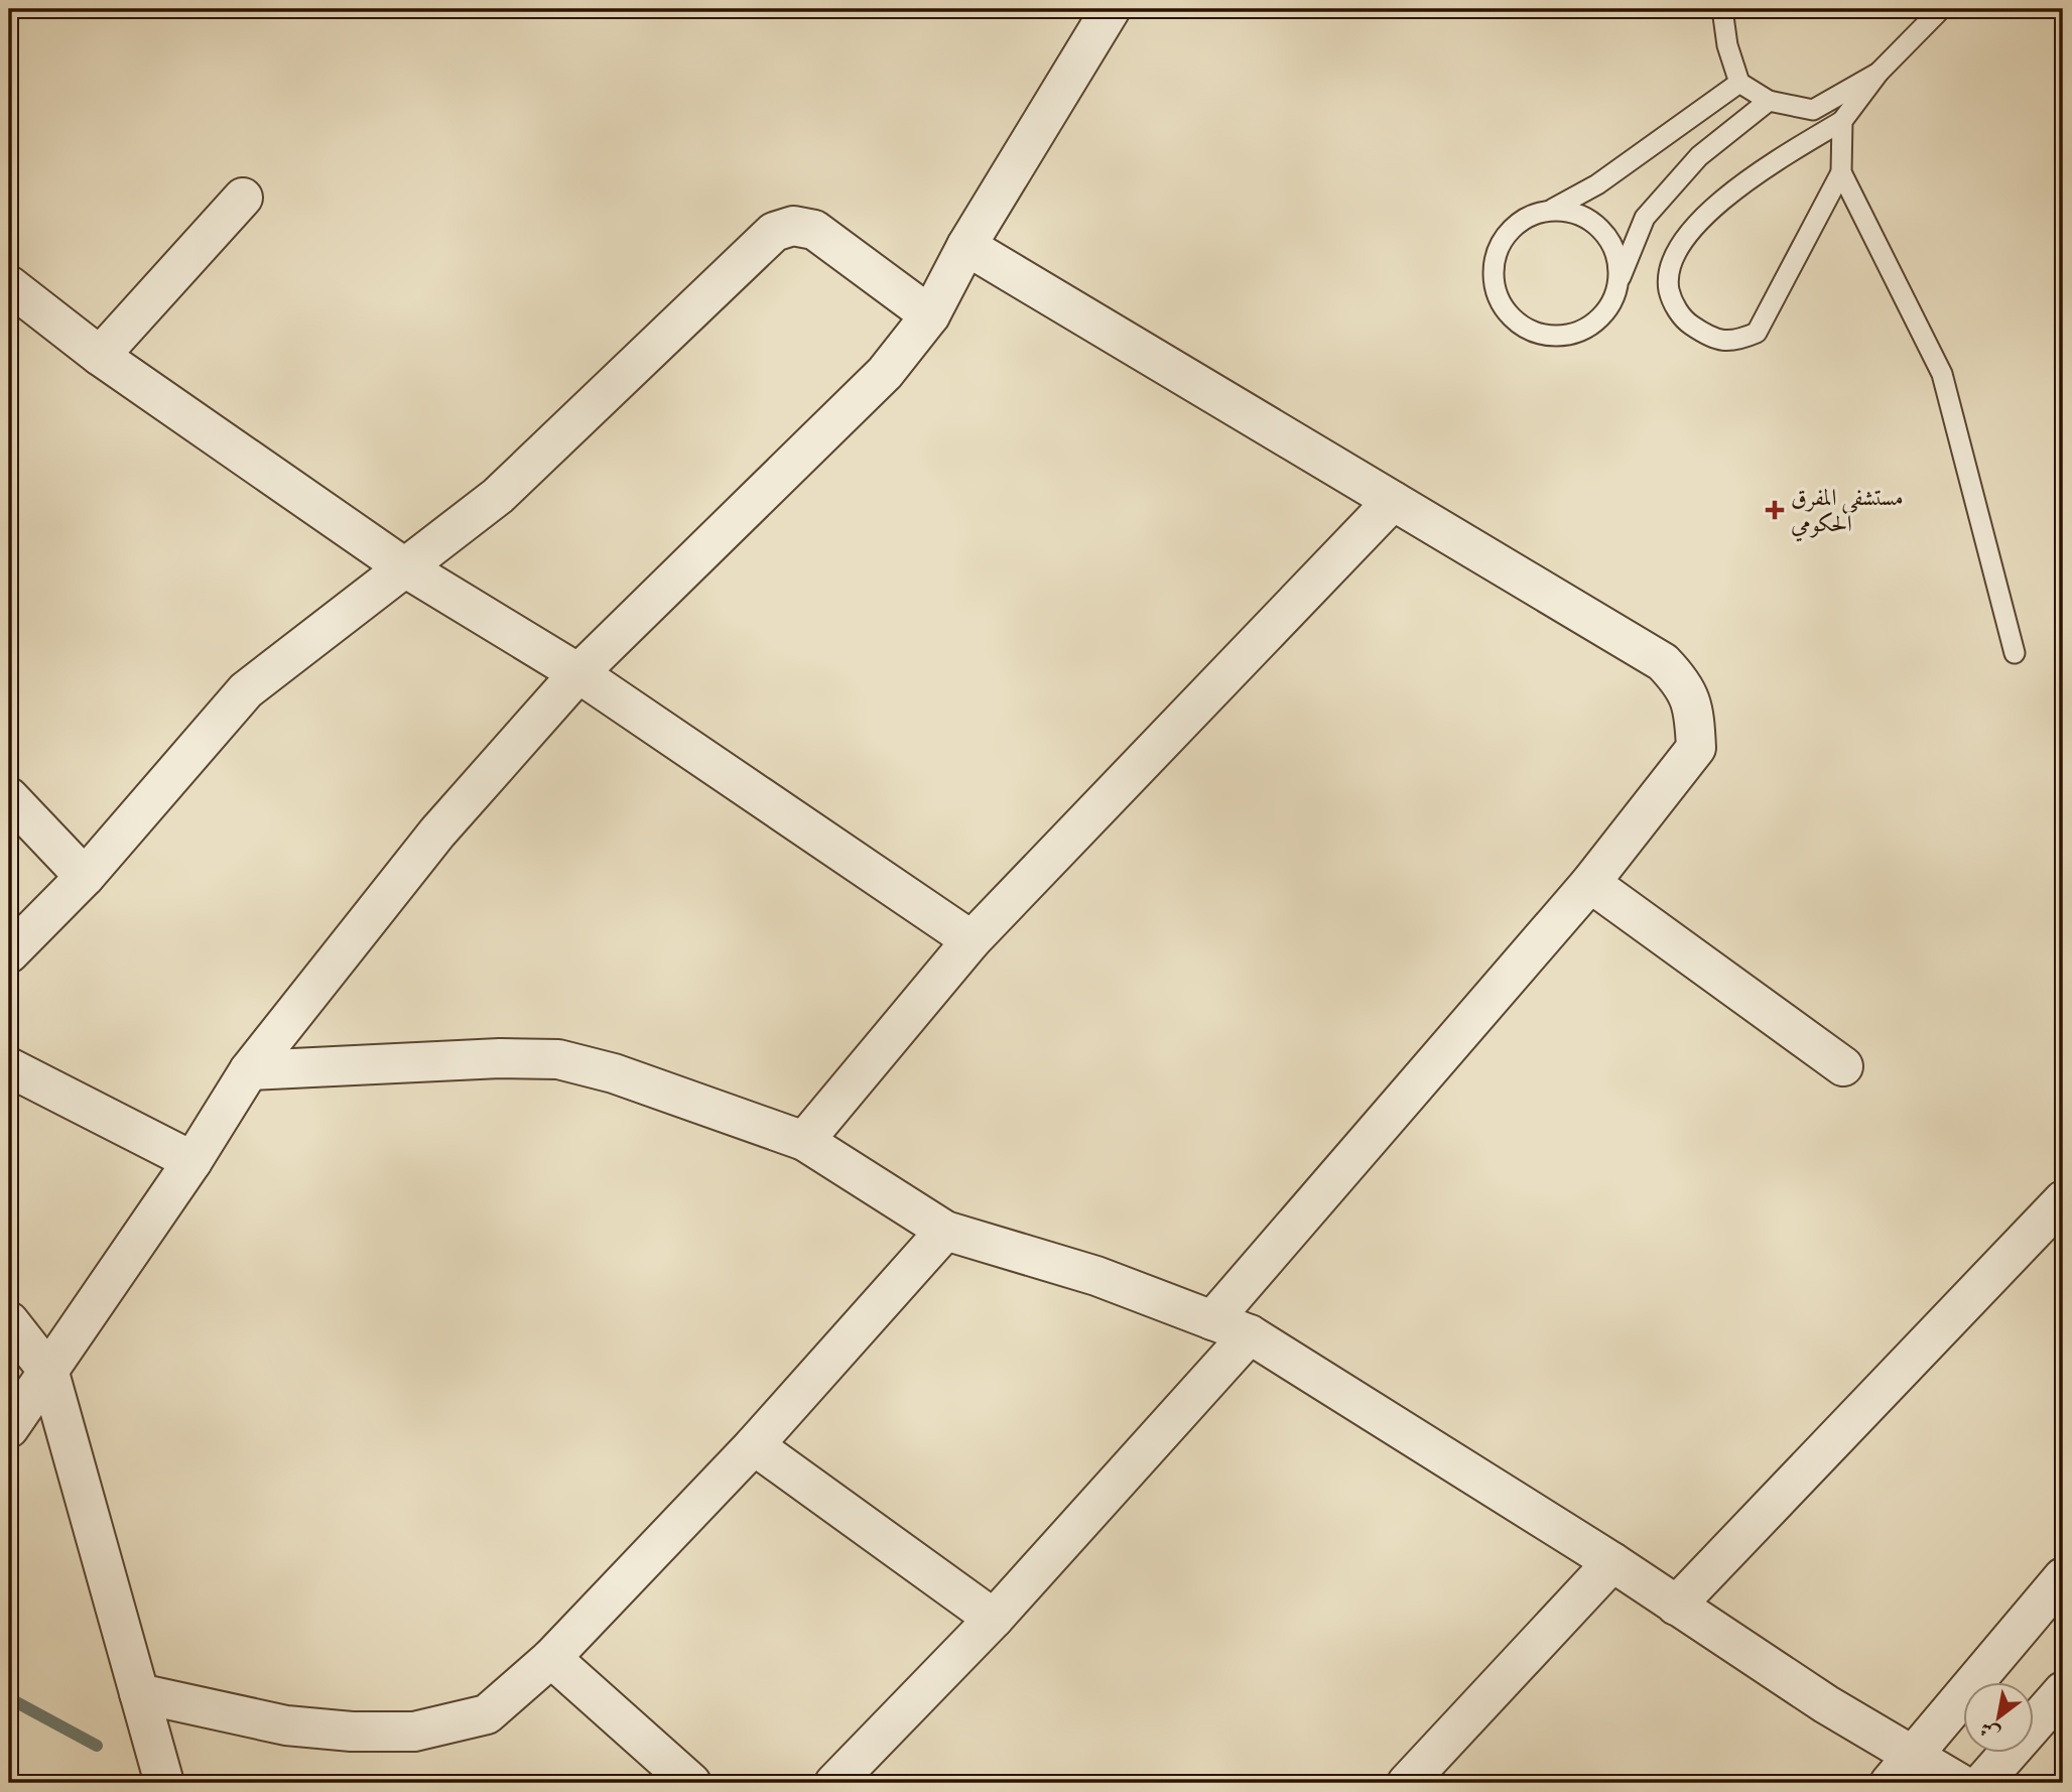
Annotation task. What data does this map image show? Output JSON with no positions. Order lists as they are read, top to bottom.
{
  "places": {
    "health": ["مستشفى المفرق الحكومي"]
  },
  "north": "bottom left"
}
